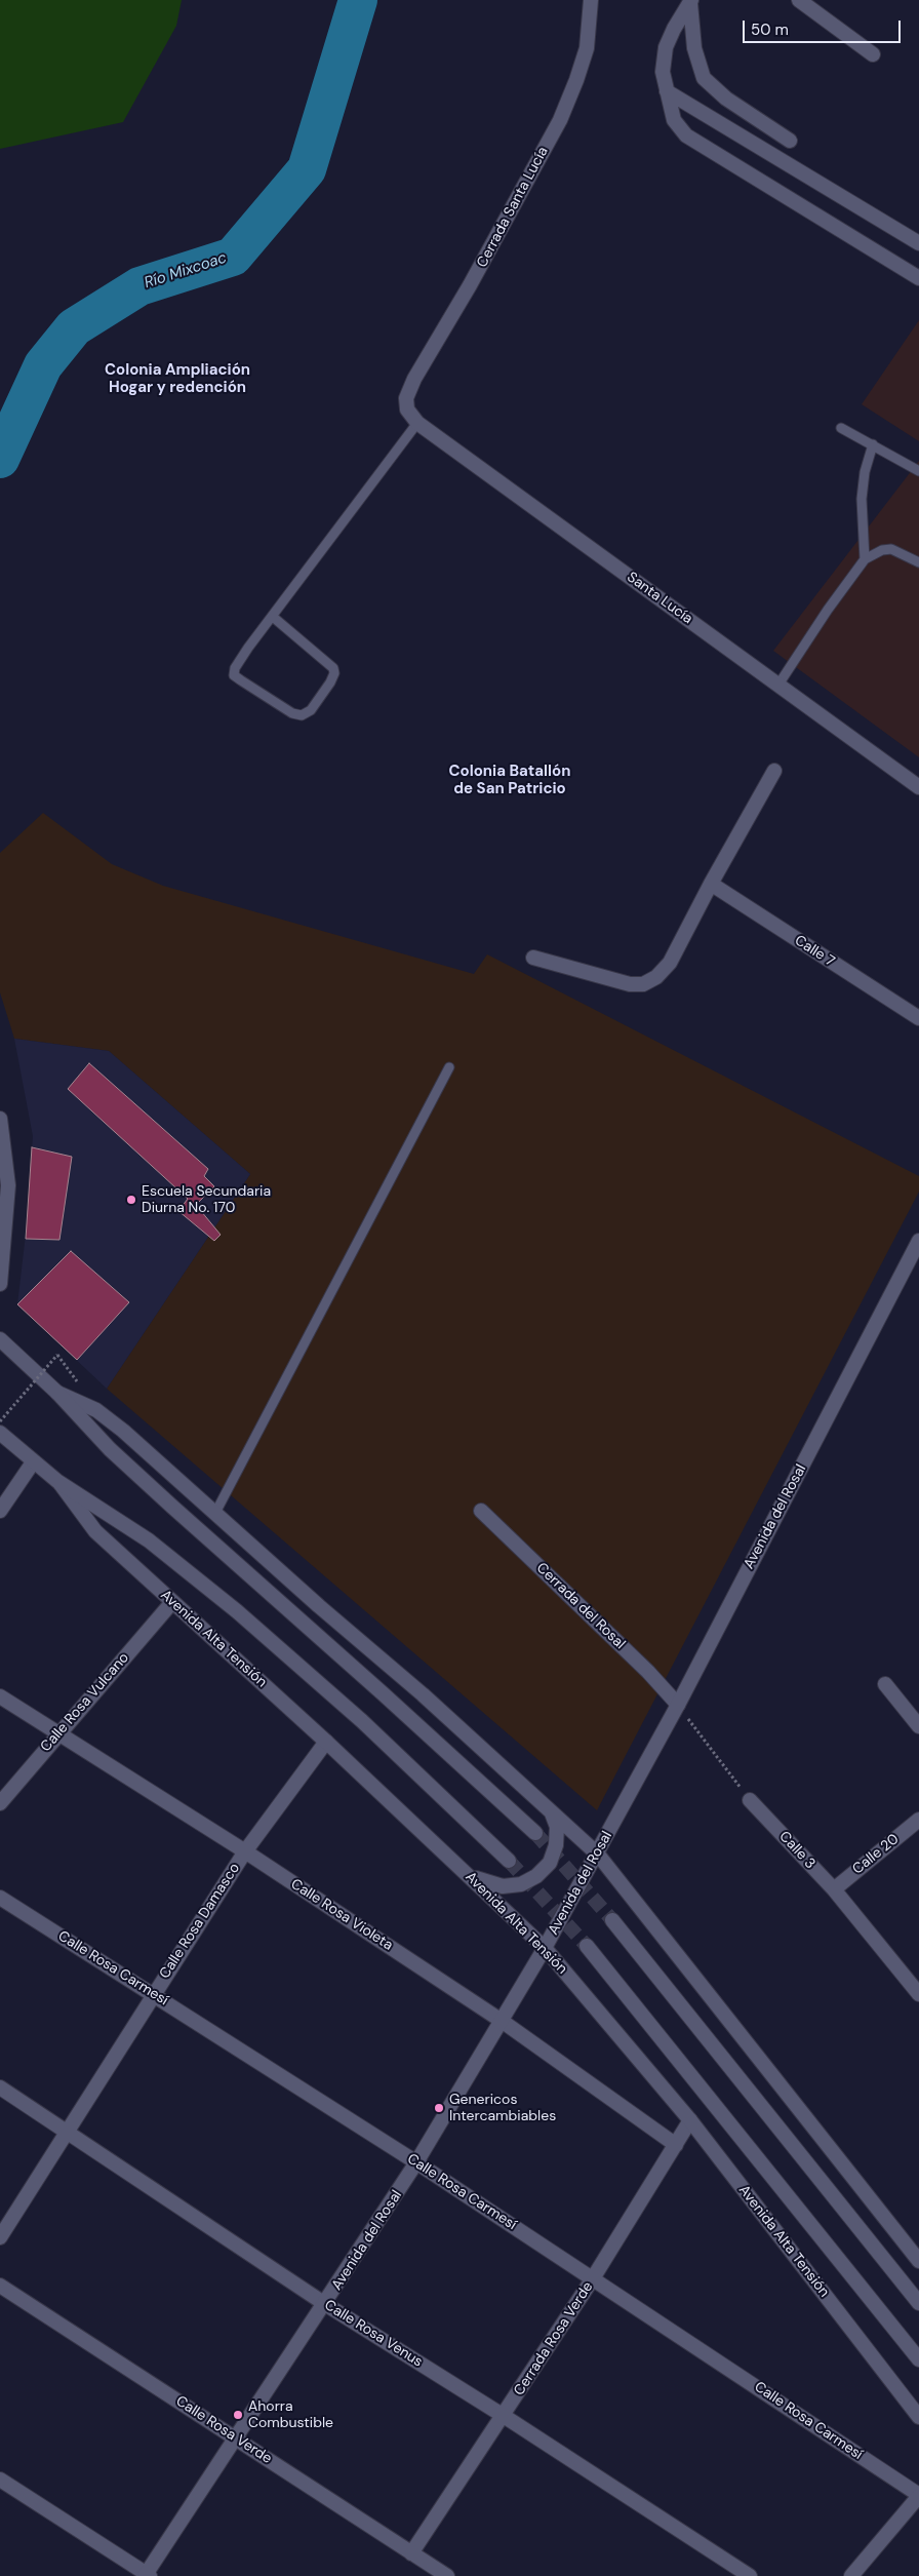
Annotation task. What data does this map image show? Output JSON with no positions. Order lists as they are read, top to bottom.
{
  "streets": {
    "street": [
      "Cerrada Santa Lucía",
      "Santa Lucía",
      "Calle 7",
      "Avenida del Rosal",
      "Cerrada del Rosal",
      "Avenida Alta Tensión",
      "Calle Rosa Vulcano",
      "Calle 3",
      "Calle 20",
      "Calle Rosa Violeta",
      "Calle Rosa Damasco",
      "Calle Rosa Carmesí",
      "Calle Rosa Venus",
      "Cerrada Rosa Verde",
      "Calle Rosa Verde"
    ]
  },
  "crossings": [
    ["Cerrada Santa Lucía", "Santa Lucía"],
    ["Avenida del Rosal", "Cerrada del Rosal"],
    ["Avenida del Rosal", "Avenida Alta Tensión"],
    ["Avenida del Rosal", "Calle Rosa Violeta"],
    ["Avenida del Rosal", "Calle Rosa Carmesí"],
    ["Avenida del Rosal", "Calle Rosa Venus"],
    ["Avenida del Rosal", "Calle Rosa Verde"],
    ["Avenida Alta Tensión", "Calle Rosa Vulcano"],
    ["Avenida Alta Tensión", "Calle Rosa Damasco"],
    ["Avenida Alta Tensión", "Cerrada Rosa Verde"],
    ["Calle Rosa Vulcano", "Calle Rosa Violeta"],
    ["Calle 3", "Calle 20"],
    ["Calle Rosa Violeta", "Calle Rosa Damasco"],
    ["Calle Rosa Violeta", "Cerrada Rosa Verde"],
    ["Calle Rosa Damasco", "Calle Rosa Carmesí"],
    ["Calle Rosa Damasco", "Calle Rosa Venus"],
    ["Calle Rosa Carmesí", "Cerrada Rosa Verde"],
    ["Calle Rosa Venus", "Cerrada Rosa Verde"],
    ["Cerrada Rosa Verde", "Calle Rosa Verde"]
  ],
  "districts": ["Colonia Ampliación Hogar y redención", "Colonia Batallón de San Patricio"],
  "water": ["Río Mixcoac"],
  "places": ["Escuela Secundaria Diurna No. 170", "Genericos Intercambiables", "Ahorra Combustible"],
  "scale_bar": "50 m"
}
